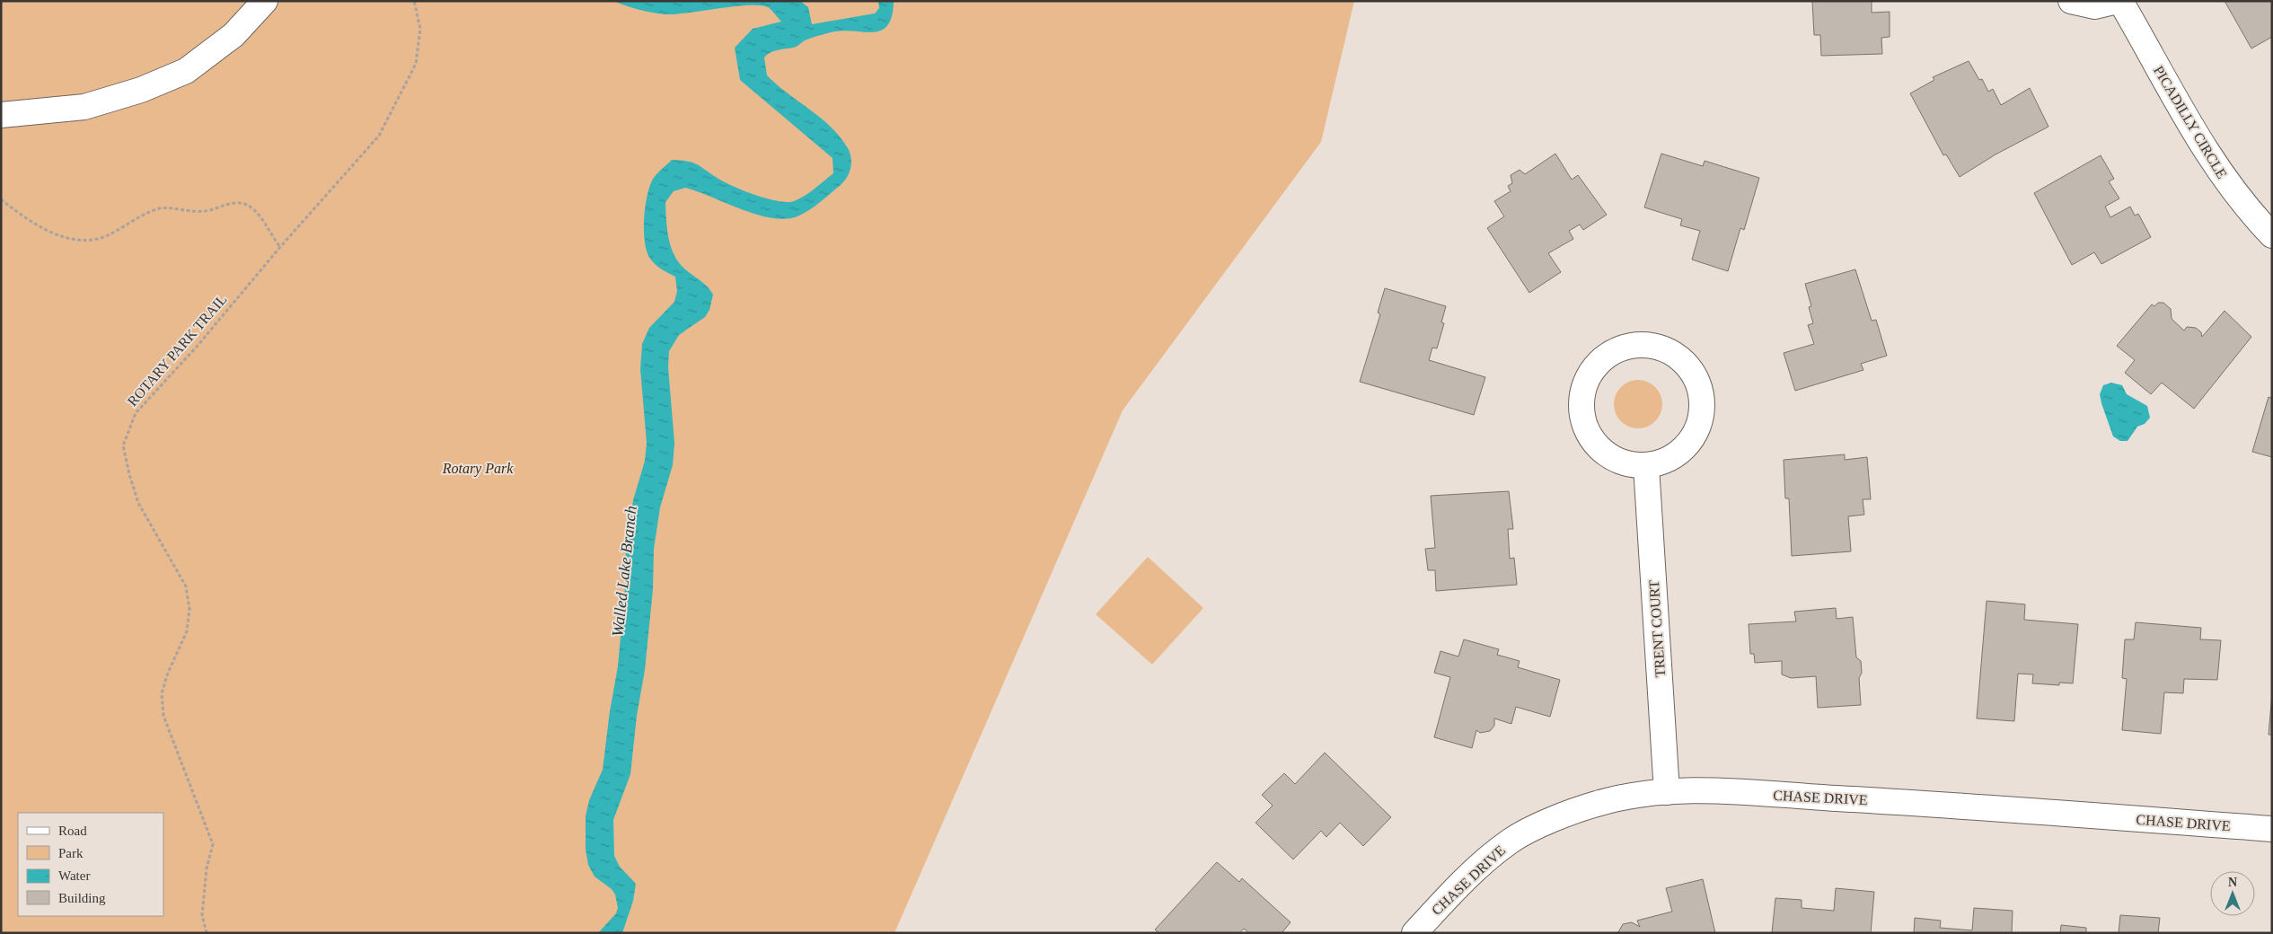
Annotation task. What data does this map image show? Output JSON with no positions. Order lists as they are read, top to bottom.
{
  "streets": {
    "street": ["PICADILLY CIRCLE", "TRENT COURT", "CHASE DRIVE"],
    "path": ["ROTARY PARK TRAIL"]
  },
  "crossings": [
    ["TRENT COURT", "CHASE DRIVE"]
  ],
  "water": ["Walled Lake Branch"],
  "parks": ["Rotary Park"],
  "legend": [
    "Road",
    "Park",
    "Water",
    "Building"
  ],
  "north": "top"
}
